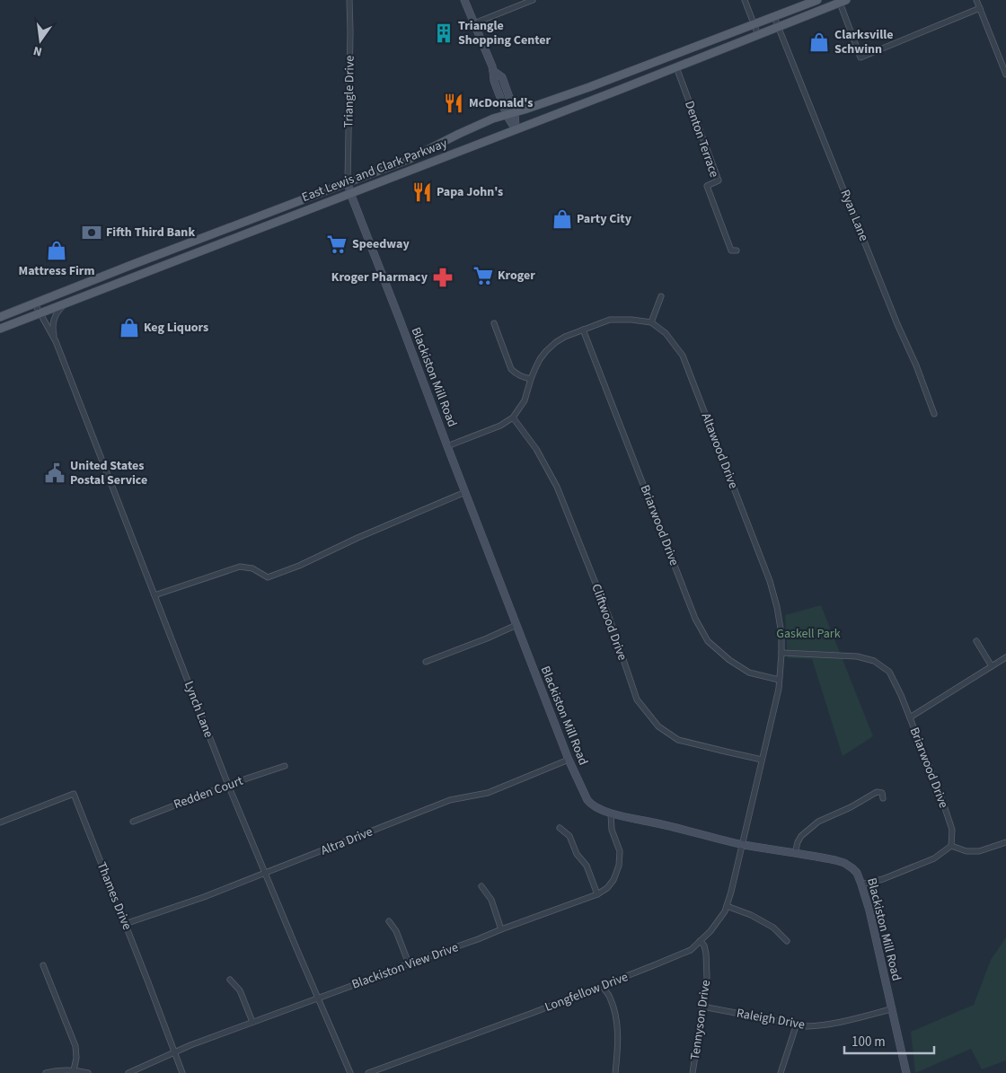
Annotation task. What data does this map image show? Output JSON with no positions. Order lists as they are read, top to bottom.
{
  "streets": {
    "main road": ["East Lewis and Clark Parkway", "Blackiston Mill Road"],
    "street": [
      "Triangle Drive",
      "Denton Terrace",
      "Ryan Lane",
      "Altawood Drive",
      "Briarwood Drive",
      "Cliftwood Drive",
      "Lynch Lane",
      "Redden Court",
      "Altra Drive",
      "Thames Drive",
      "Blackiston View Drive",
      "Longfellow Drive",
      "Raleigh Drive",
      "Tennyson Drive"
    ]
  },
  "crossings": [
    ["Triangle Drive", "East Lewis and Clark Parkway"],
    ["Triangle Drive", "Blackiston Mill Road"],
    ["Denton Terrace", "East Lewis and Clark Parkway"],
    ["East Lewis and Clark Parkway", "Ryan Lane"],
    ["East Lewis and Clark Parkway", "Blackiston Mill Road"],
    ["East Lewis and Clark Parkway", "Lynch Lane"],
    ["Blackiston Mill Road", "Altawood Drive"],
    ["Blackiston Mill Road", "Altra Drive"],
    ["Blackiston Mill Road", "Blackiston View Drive"],
    ["Blackiston Mill Road", "Longfellow Drive"],
    ["Blackiston Mill Road", "Raleigh Drive"],
    ["Altawood Drive", "Briarwood Drive"],
    ["Altawood Drive", "Cliftwood Drive"],
    ["Altawood Drive", "Longfellow Drive"],
    ["Lynch Lane", "Redden Court"],
    ["Lynch Lane", "Altra Drive"],
    ["Lynch Lane", "Blackiston View Drive"],
    ["Altra Drive", "Thames Drive"],
    ["Thames Drive", "Blackiston View Drive"],
    ["Longfellow Drive", "Tennyson Drive"],
    ["Raleigh Drive", "Tennyson Drive"]
  ],
  "parks": ["Gaskell Park"],
  "places": {
    "building": ["Triangle Shopping Center"],
    "shop": [
      "Clarksville Schwinn",
      "Party City",
      "Mattress Firm",
      "Keg Liquors"
    ],
    "restaurant": ["McDonald's", "Papa John's"],
    "bank": ["Fifth Third Bank"],
    "supermarket": ["Speedway", "Kroger"],
    "pharmacy": ["Kroger Pharmacy"],
    "public building": ["United States Postal Service"]
  },
  "scale_bar": "100 m",
  "north": "bottom"
}
